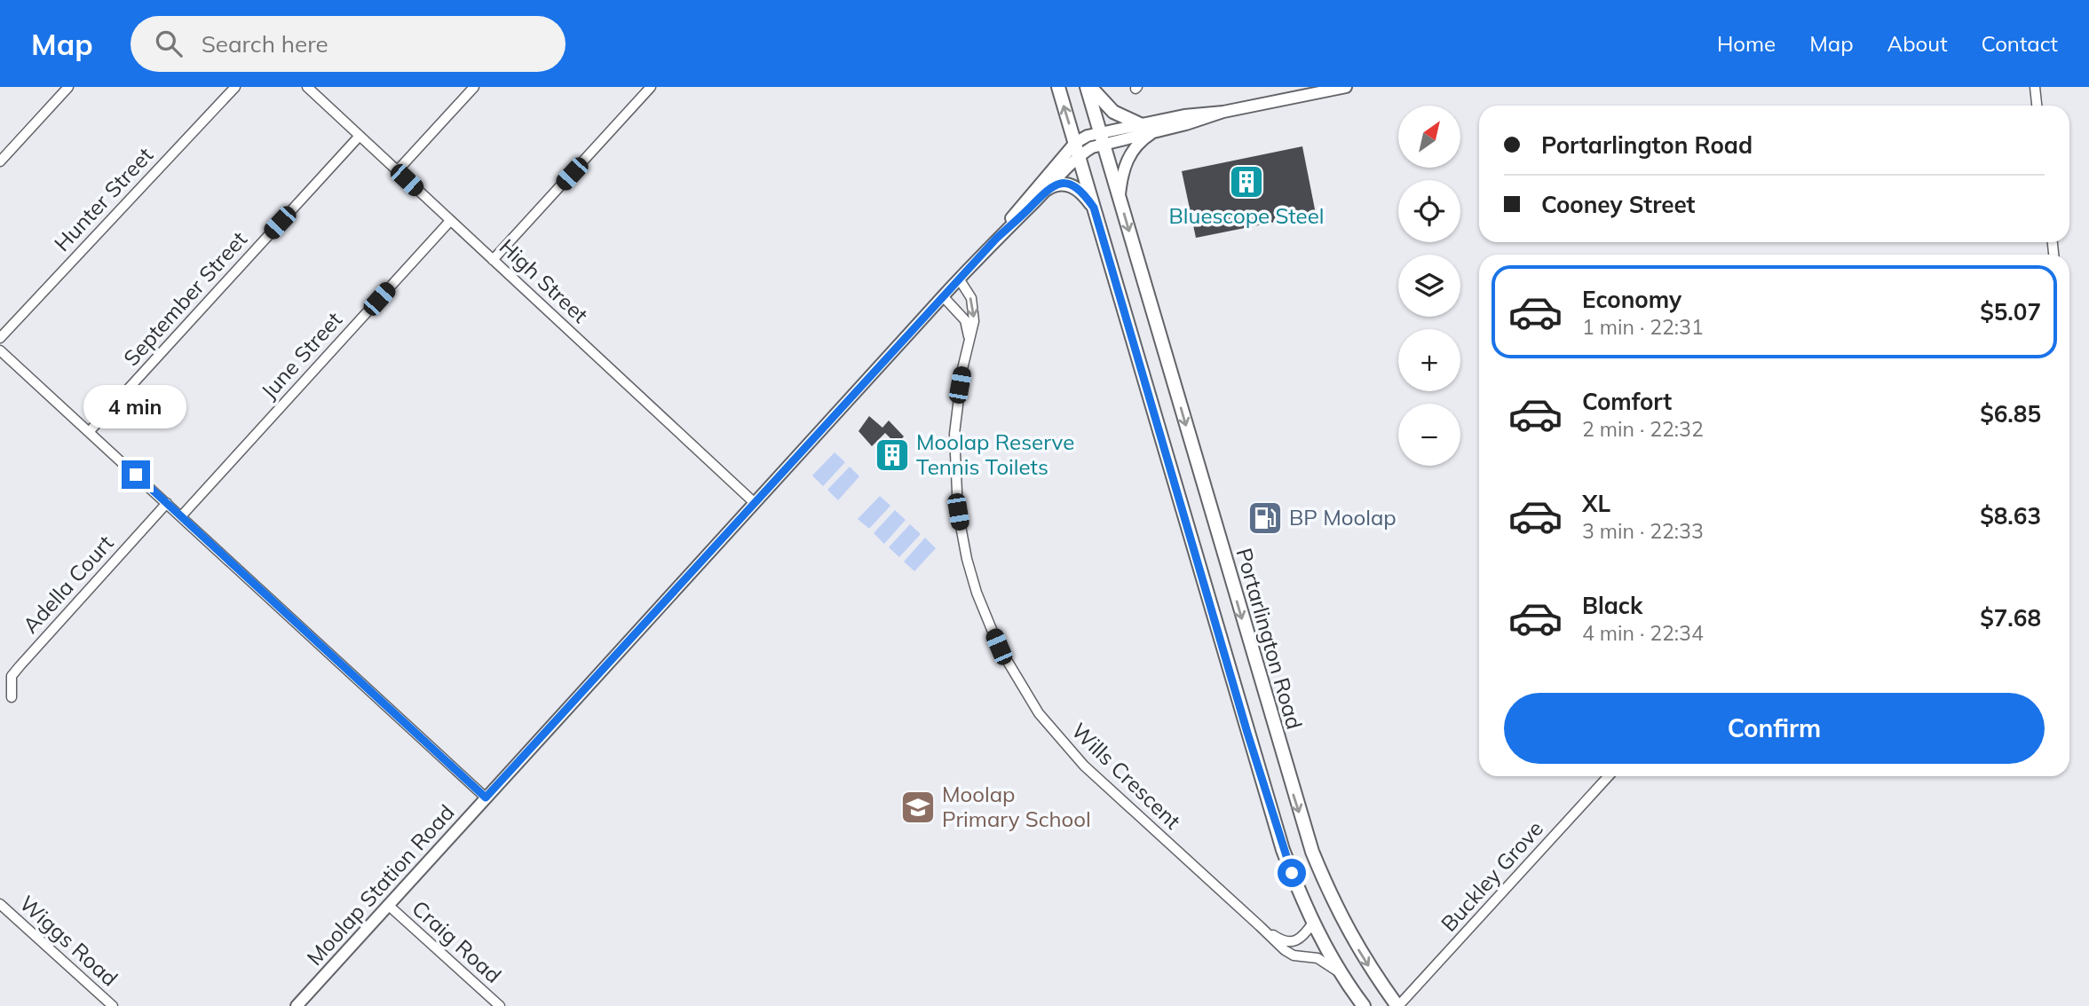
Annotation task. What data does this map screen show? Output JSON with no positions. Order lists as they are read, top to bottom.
{
  "streets": {
    "main road": ["Portarlington Road"],
    "street": [
      "Hunter Street",
      "High Street",
      "September Street",
      "June Street",
      "Adella Court",
      "Wills Crescent",
      "Buckley Grove",
      "Moolap Station Road",
      "Wiggs Road",
      "Craig Road"
    ]
  },
  "crossings": [
    ["High Street", "September Street"],
    ["High Street", "June Street"],
    ["High Street", "Moolap Station Road"],
    ["Portarlington Road", "Buckley Grove"],
    ["Wills Crescent", "Moolap Station Road"],
    ["Moolap Station Road", "Craig Road"]
  ],
  "places": {
    "building": ["Bluescope Steel", "Moolap Reserve Tennis Toilets"],
    "fuel station": ["BP Moolap"],
    "school or university": ["Moolap Primary School"]
  },
  "north": "top right",
  "page": {
    "header": "Map",
    "search": "Search here",
    "nav": [
      "Home",
      "Map",
      "About",
      "Contact"
    ],
    "map_buttons": ["+", "−"],
    "banner": ["Portarlington Road", "Cooney Street"],
    "list": [
      {
        "name": "Economy",
        "note": "1 min · 22:31",
        "value": "$5.07"
      },
      {
        "name": "Comfort",
        "note": "2 min · 22:32",
        "value": "$6.85"
      },
      {
        "name": "XL",
        "note": "3 min · 22:33",
        "value": "$8.63"
      },
      {
        "name": "Black",
        "note": "4 min · 22:34",
        "value": "$7.68"
      }
    ],
    "bubble": "4 min",
    "buttons": "Confirm"
  }
}
